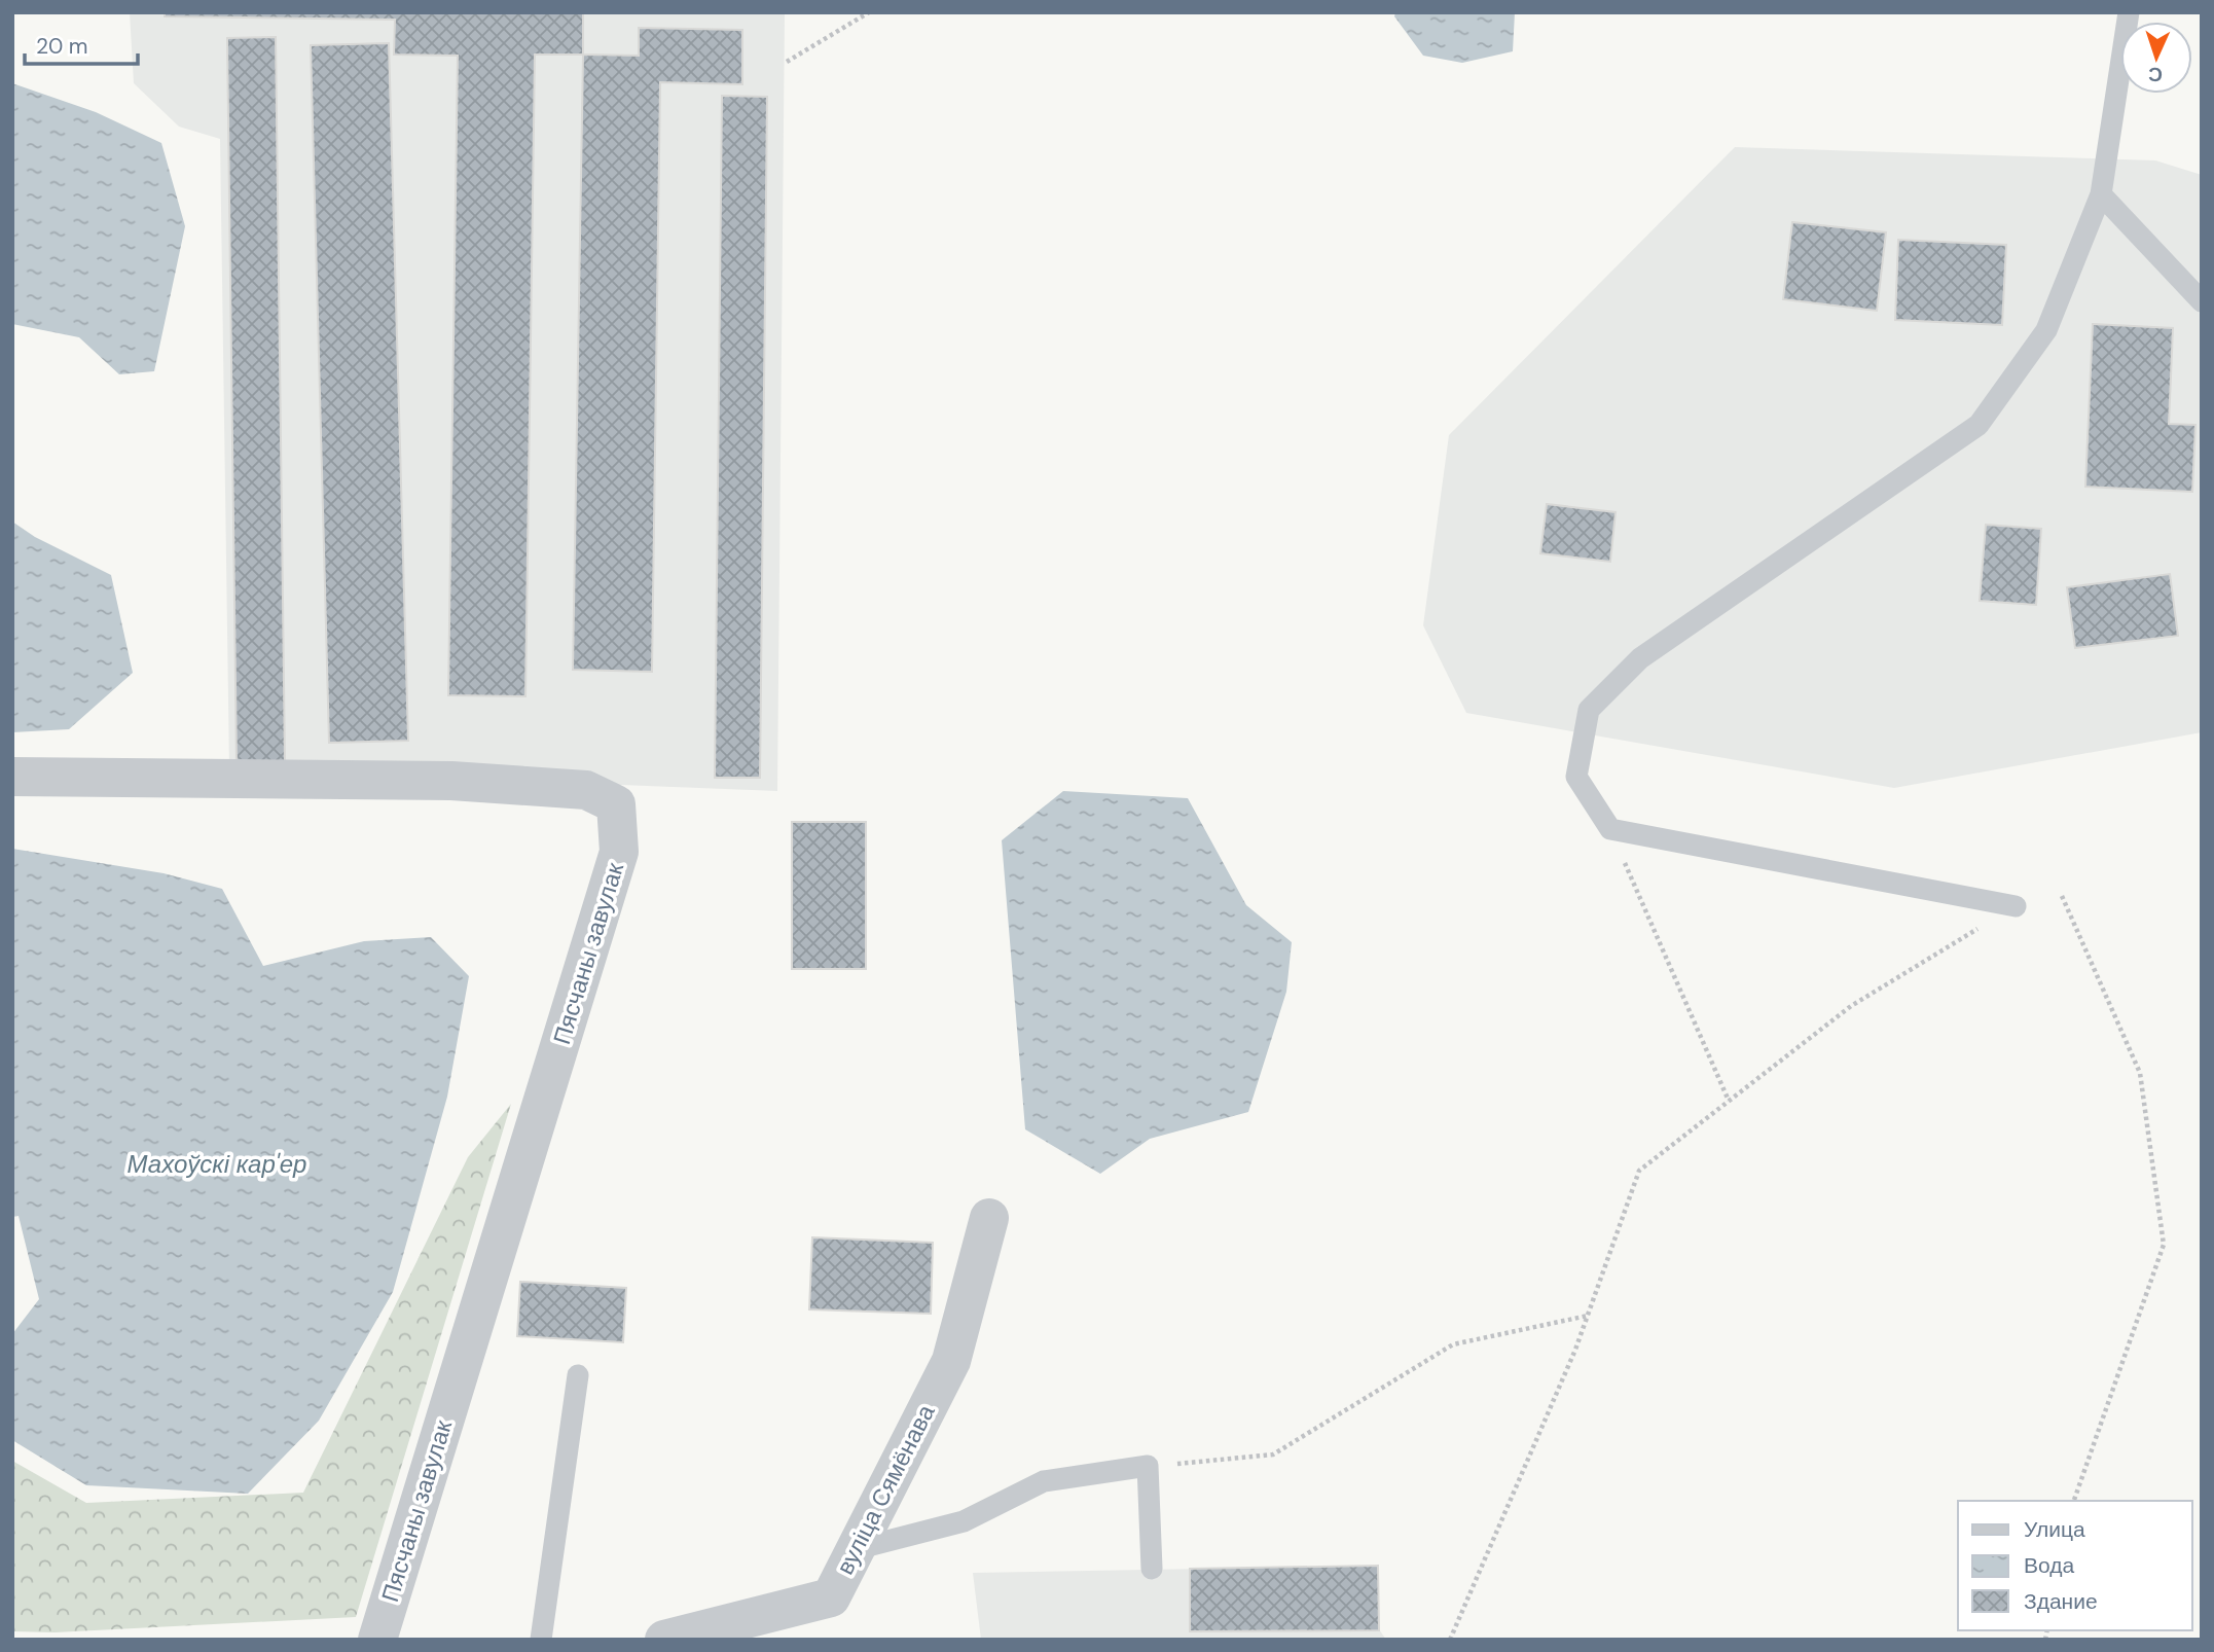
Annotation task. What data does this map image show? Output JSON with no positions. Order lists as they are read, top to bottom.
{
  "streets": {
    "street": ["Пясчаны завулак", "вуліца Сямёнава"]
  },
  "water": ["Махоўскі кар'ер"],
  "legend": ["Улица", "Вода", "Здание"],
  "scale_bar": "20 m",
  "north": "bottom"
}
